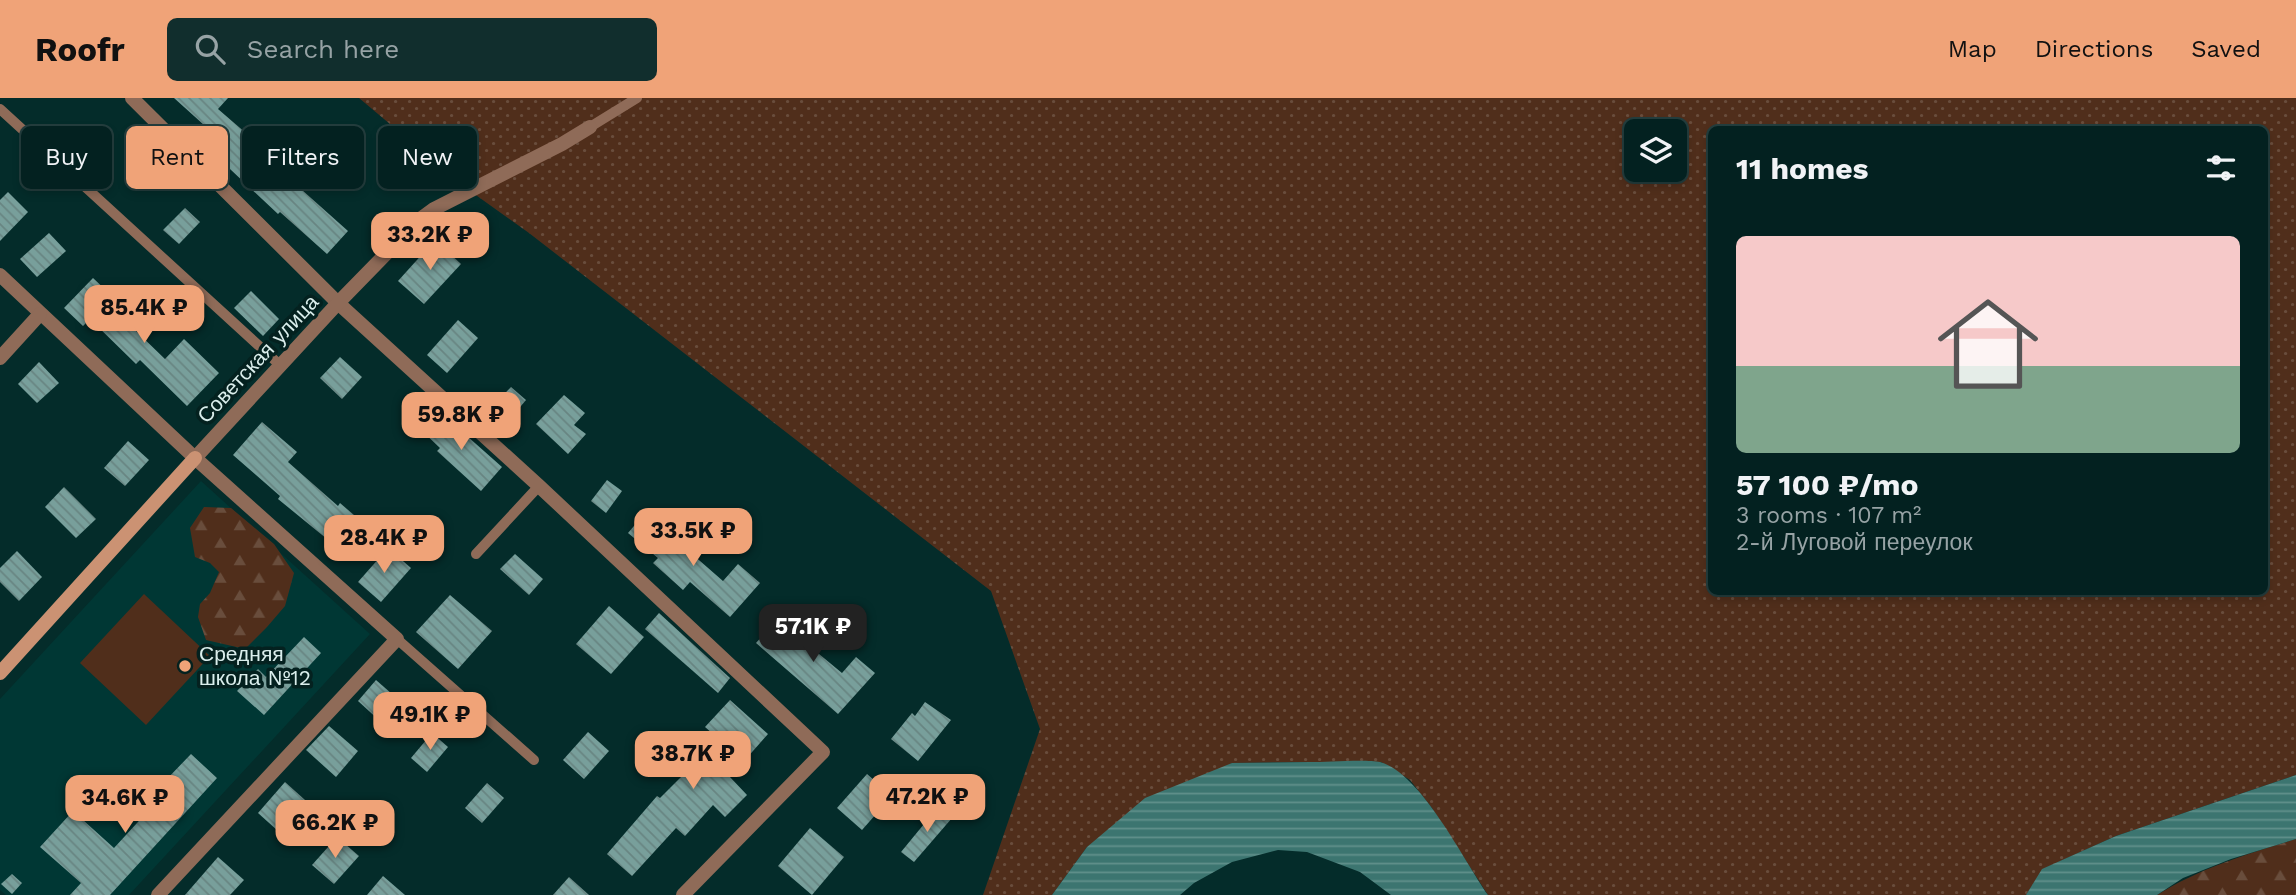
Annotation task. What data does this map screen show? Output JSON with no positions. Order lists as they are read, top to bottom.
{
  "streets": {
    "street": ["Советская улица"]
  },
  "places": ["Средняя школа №12"],
  "page": {
    "header": "Roofr",
    "search": "Search here",
    "nav": ["Map", "Directions", "Saved"],
    "chip": [
      "Buy",
      "Rent",
      "Filters",
      "New"
    ],
    "heading": "11 homes",
    "list": [
      {
        "name": "57 100 ₽/mo",
        "note": "3 rooms · 107 m² · 2-й Луговой переулок"
      }
    ],
    "price": [
      "33.2K ₽",
      "85.4K ₽",
      "59.8K ₽",
      "33.5K ₽",
      "28.4K ₽",
      "57.1K ₽",
      "49.1K ₽",
      "38.7K ₽",
      "47.2K ₽",
      "34.6K ₽",
      "66.2K ₽"
    ]
  }
}
